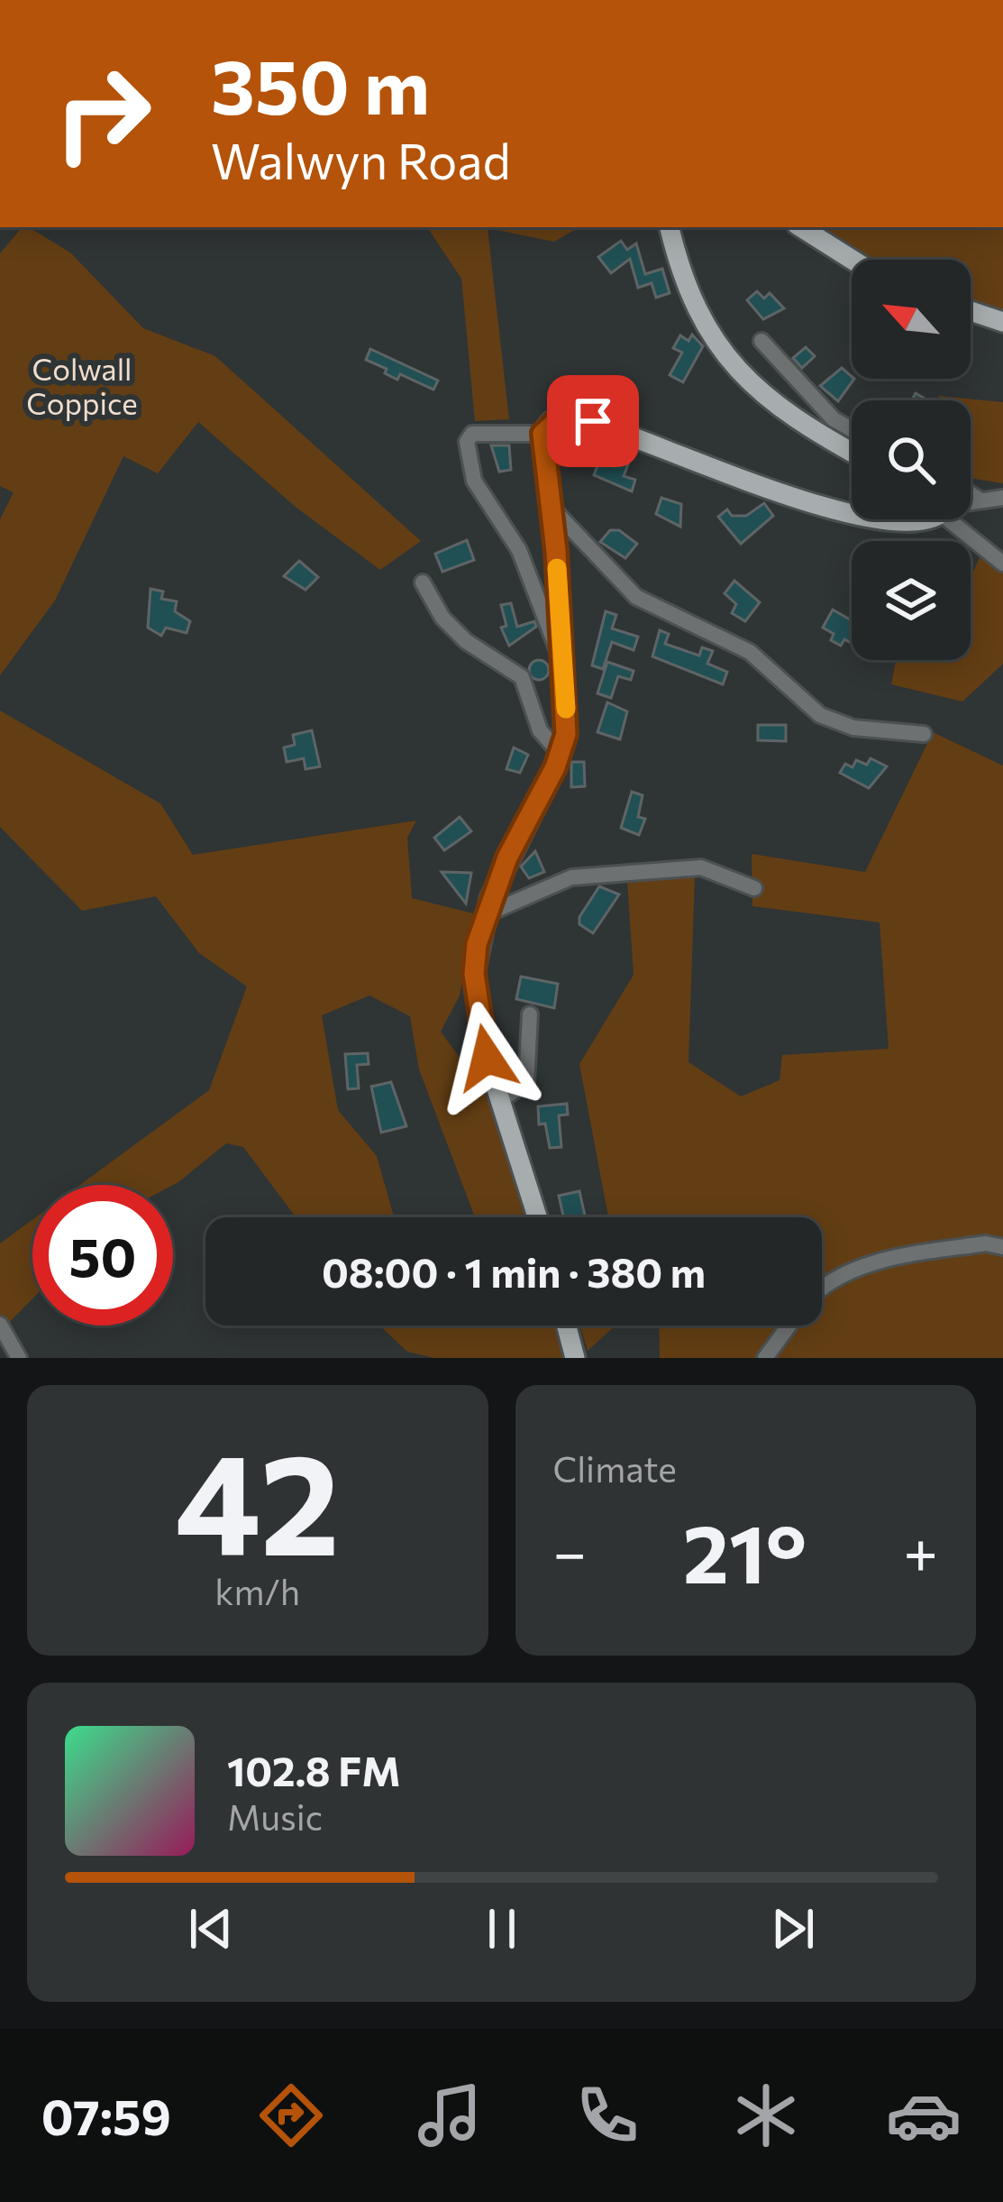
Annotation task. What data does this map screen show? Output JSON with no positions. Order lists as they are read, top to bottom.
{
  "parks": ["Colwall Coppice"],
  "north": "top left",
  "page": {
    "turn": ["350 m", "Walwyn Road"],
    "limit": "50",
    "trip": "08:00 · 1 min · 380 m",
    "tile": [
      ["42", "km/h"],
      "Climate"
    ],
    "heat": ["−", "21°", "+"],
    "song": ["102.8 FM", "Music"],
    "tabs": "07:59"
  }
}
